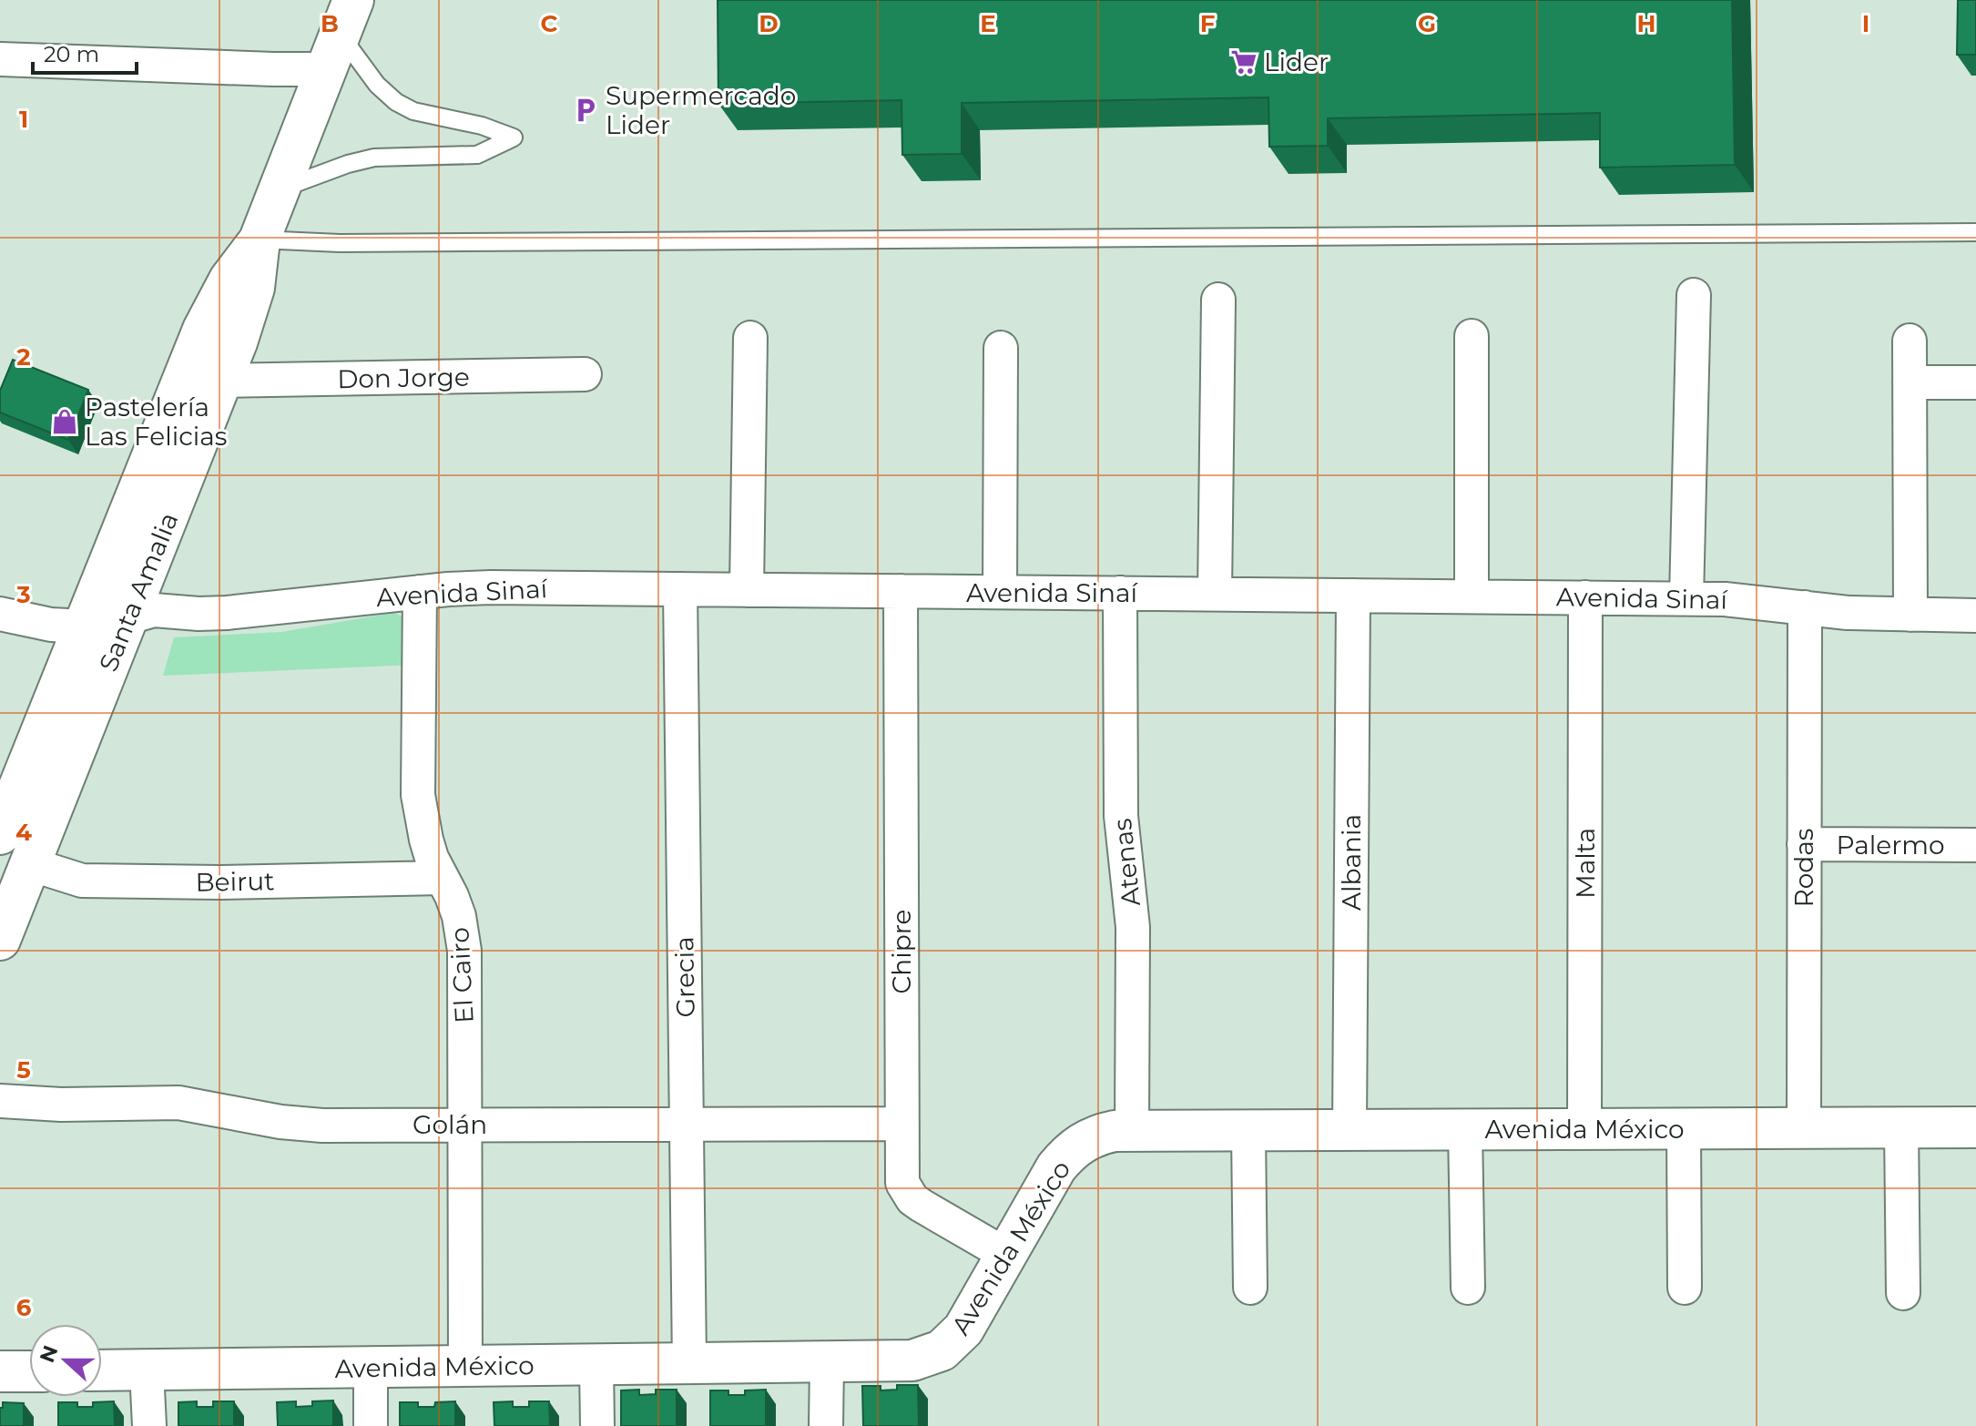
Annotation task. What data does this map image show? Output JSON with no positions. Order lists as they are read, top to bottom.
{
  "streets": {
    "street": [
      "Don Jorge",
      "Santa Amalia",
      "Avenida Sinaí",
      "Palermo",
      "Atenas",
      "Albania",
      "Malta",
      "Rodas",
      "Beirut",
      "Chipre",
      "El Cairo",
      "Grecia",
      "Golán",
      "Avenida México"
    ]
  },
  "crossings": [
    ["Don Jorge", "Santa Amalia"],
    ["Santa Amalia", "Avenida Sinaí"],
    ["Santa Amalia", "Beirut"],
    ["Avenida Sinaí", "Atenas"],
    ["Avenida Sinaí", "Albania"],
    ["Avenida Sinaí", "Malta"],
    ["Avenida Sinaí", "Rodas"],
    ["Avenida Sinaí", "Chipre"],
    ["Avenida Sinaí", "El Cairo"],
    ["Avenida Sinaí", "Grecia"],
    ["Palermo", "Rodas"],
    ["Atenas", "Avenida México"],
    ["Albania", "Avenida México"],
    ["Malta", "Avenida México"],
    ["Rodas", "Avenida México"],
    ["Beirut", "El Cairo"],
    ["Chipre", "Golán"],
    ["Chipre", "Avenida México"],
    ["El Cairo", "Golán"],
    ["El Cairo", "Avenida México"],
    ["Grecia", "Golán"],
    ["Grecia", "Avenida México"]
  ],
  "places": {
    "supermarket": ["Lider"],
    "parking": ["Supermercado Lider"],
    "shop": ["Pastelería Las Felicias"]
  },
  "scale_bar": "20 m",
  "north": "left",
  "grid": {
    "columns": [
      "B",
      "C",
      "D",
      "E",
      "F",
      "G",
      "H",
      "I"
    ],
    "rows": [
      "1",
      "2",
      "3",
      "4",
      "5",
      "6"
    ]
  }
}
